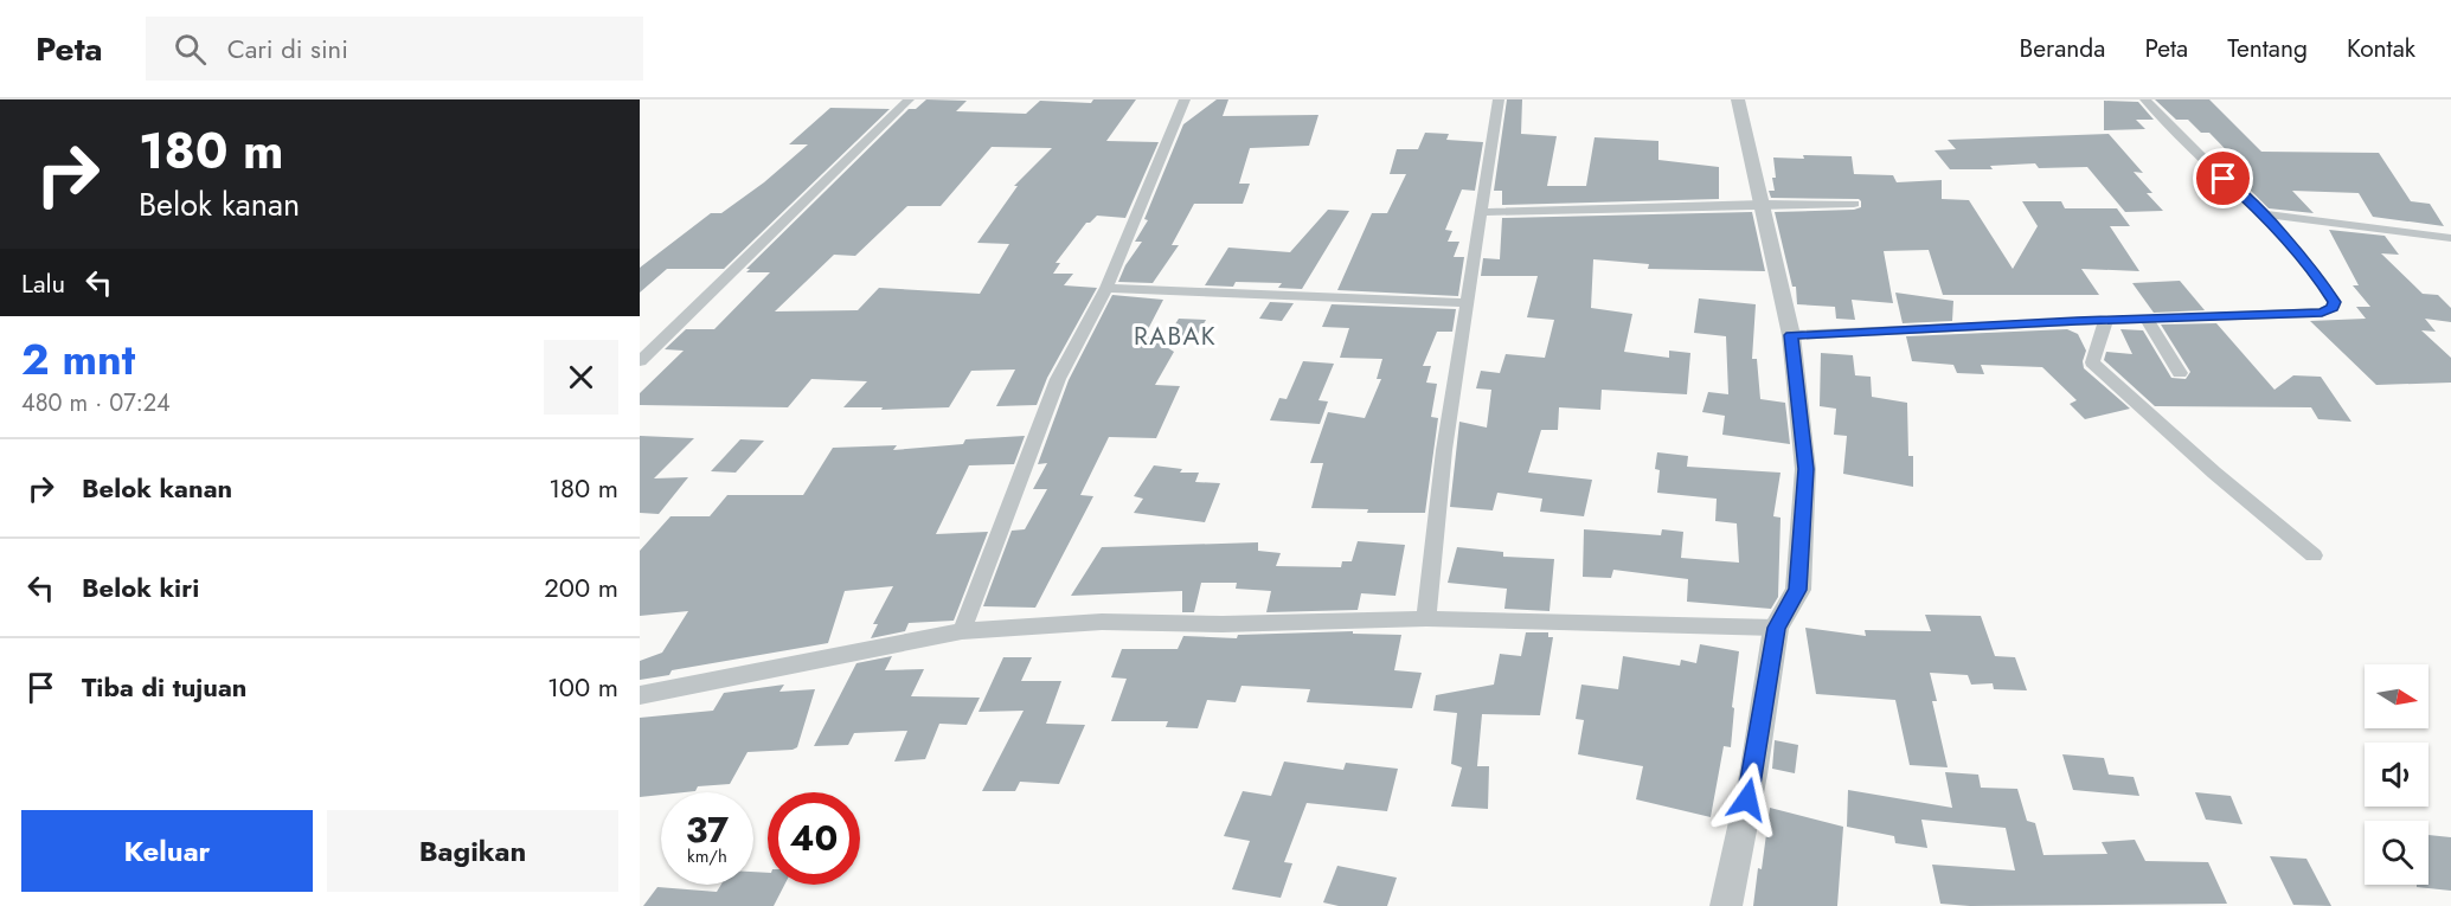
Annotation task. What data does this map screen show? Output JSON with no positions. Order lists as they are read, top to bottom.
{
  "districts": ["RABAK"],
  "north": "right",
  "page": {
    "header": "Peta",
    "search": "Cari di sini",
    "nav": [
      "Beranda",
      "Peta",
      "Tentang",
      "Kontak"
    ],
    "turn": ["180 m", "Belok kanan"],
    "then": "Lalu",
    "heading": ["2 mnt", "480 m · 07:24"],
    "list": [
      {
        "name": "Belok kanan",
        "value": "180 m"
      },
      {
        "name": "Belok kiri",
        "value": "200 m"
      },
      {
        "name": "Tiba di tujuan",
        "value": "100 m"
      }
    ],
    "speed": "37 km/h",
    "limit": "40",
    "buttons": ["Keluar", "Bagikan"]
  }
}
